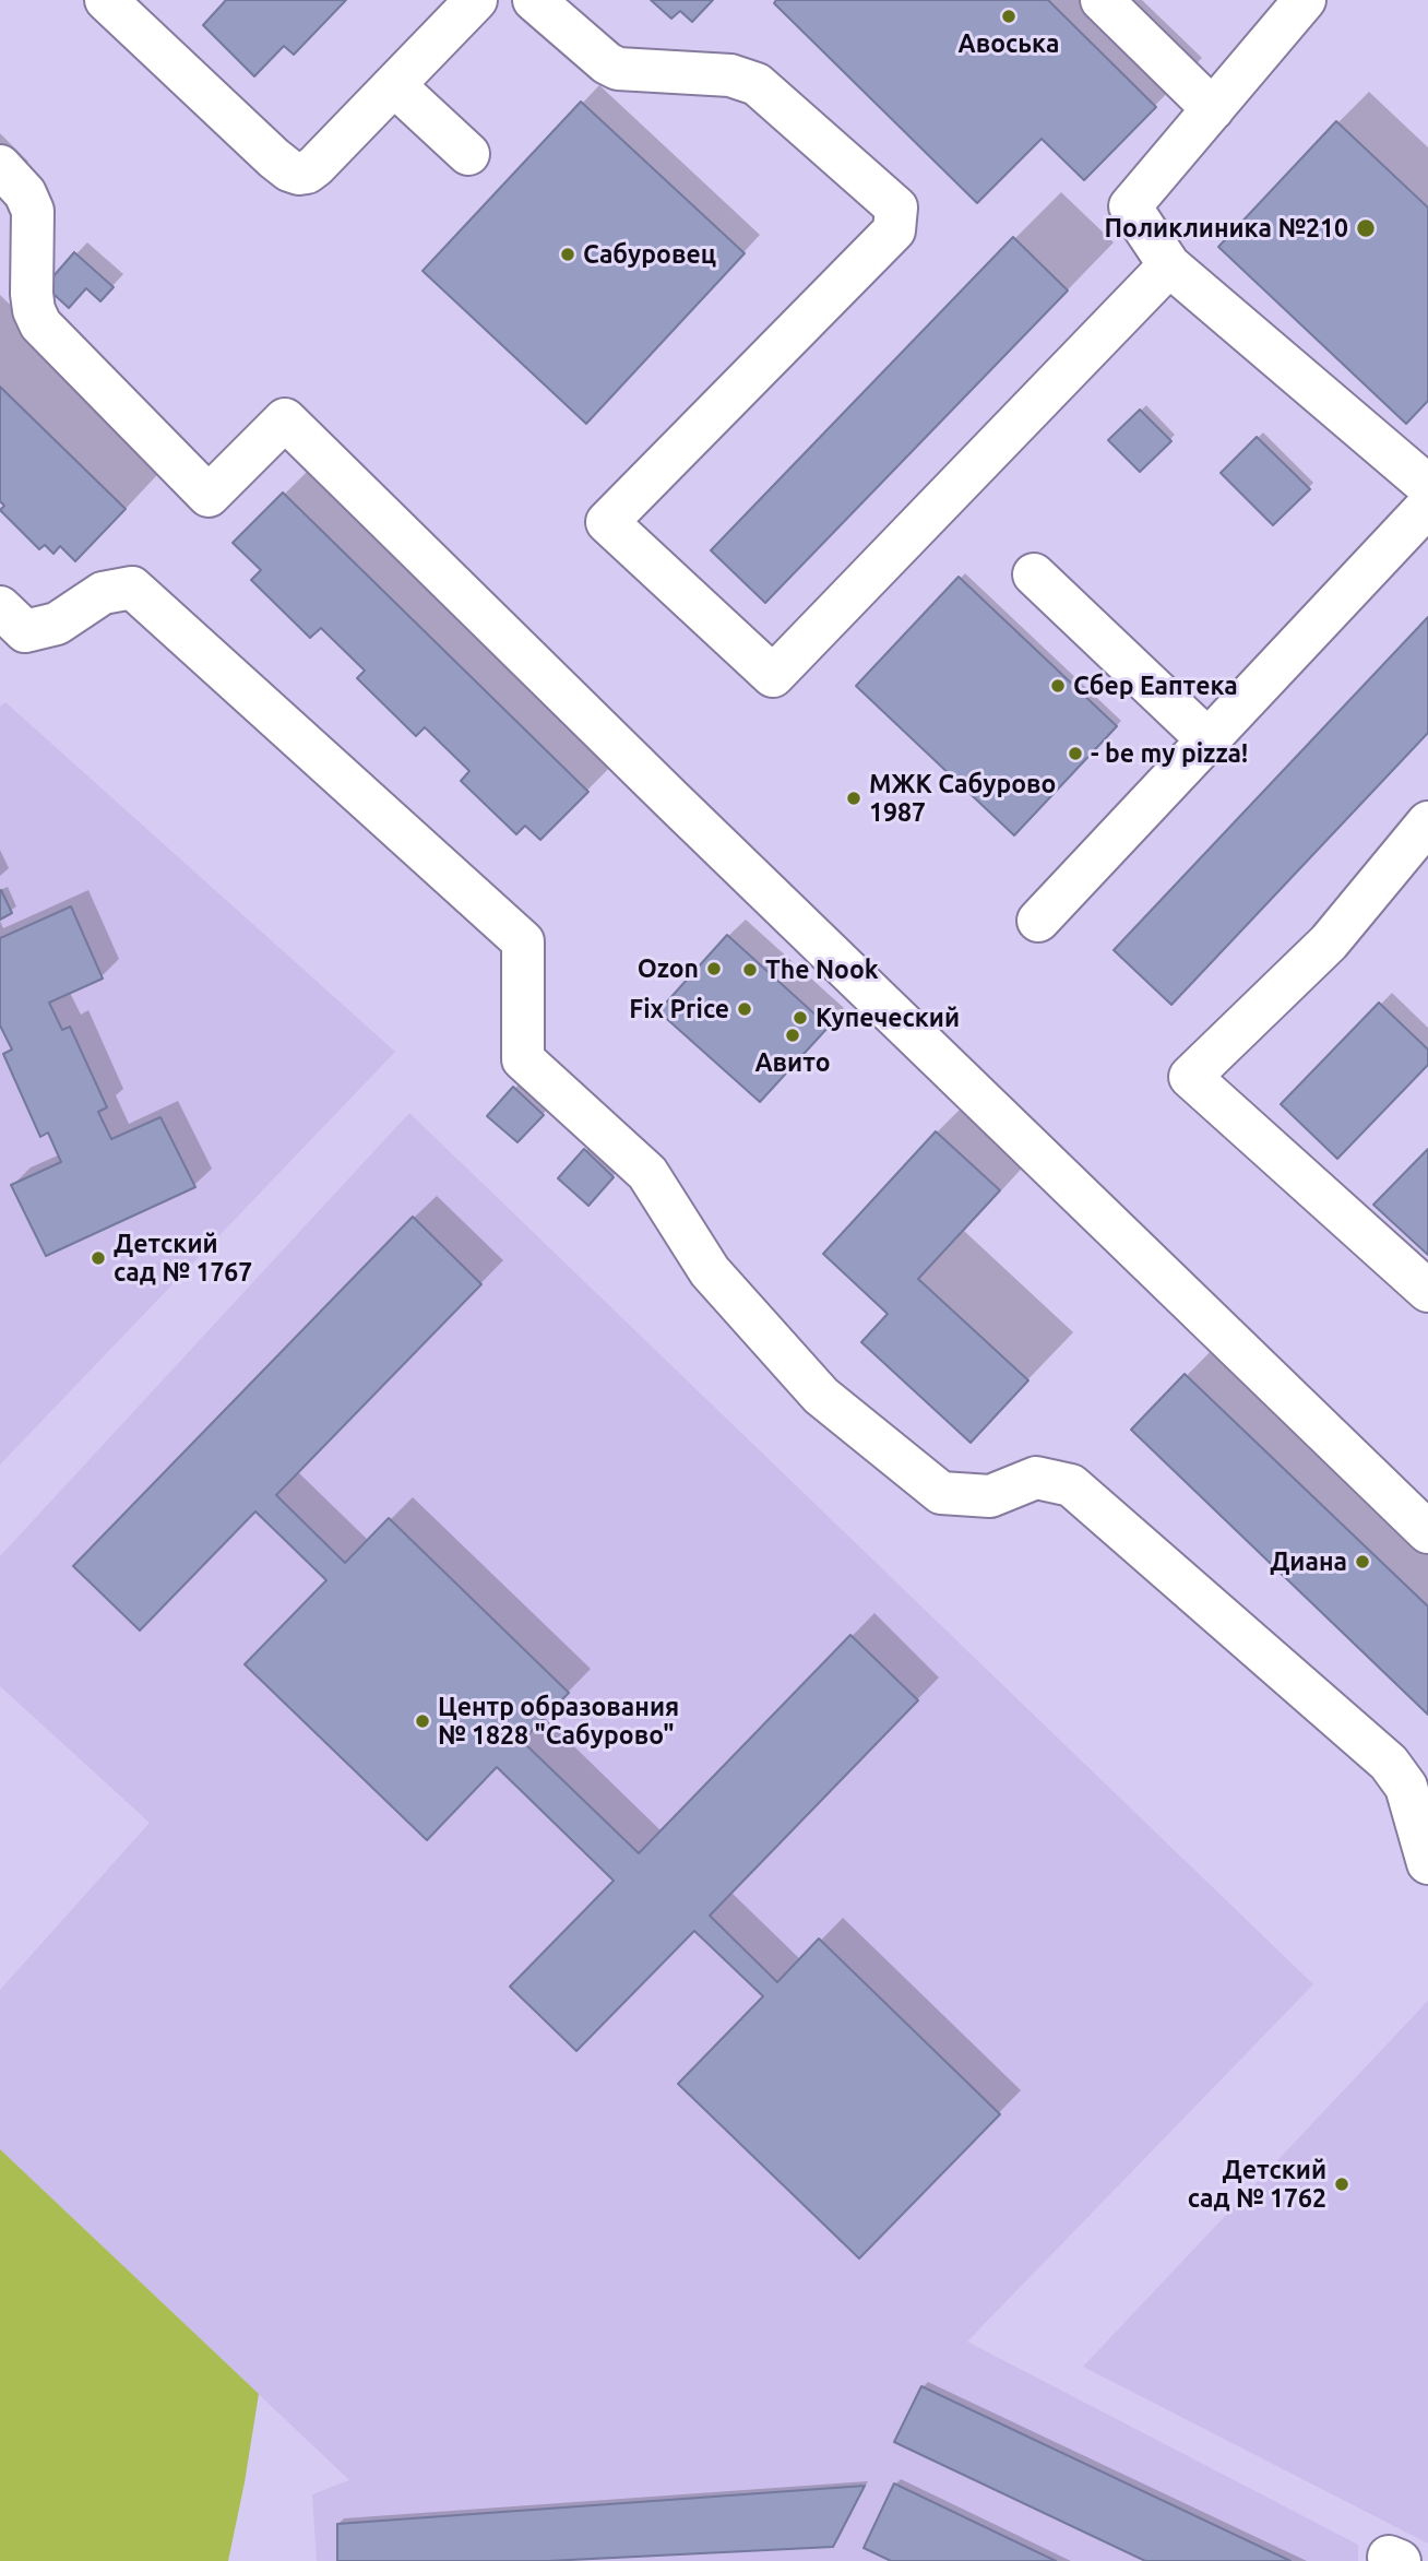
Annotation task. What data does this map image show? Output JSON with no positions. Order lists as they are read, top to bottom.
{
  "places": [
    "Авоська",
    "Поликлиника №210",
    "Сабуровец",
    "Сбер Еаптека",
    "- be my pizza!",
    "МЖК Сабурово 1987",
    "Ozon",
    "The Nook",
    "Fix Price",
    "Купеческий",
    "Авито",
    "Детский сад № 1767",
    "Диана",
    "Центр образования № 1828 \"Сабурово\"",
    "Детский сад № 1762"
  ]
}
